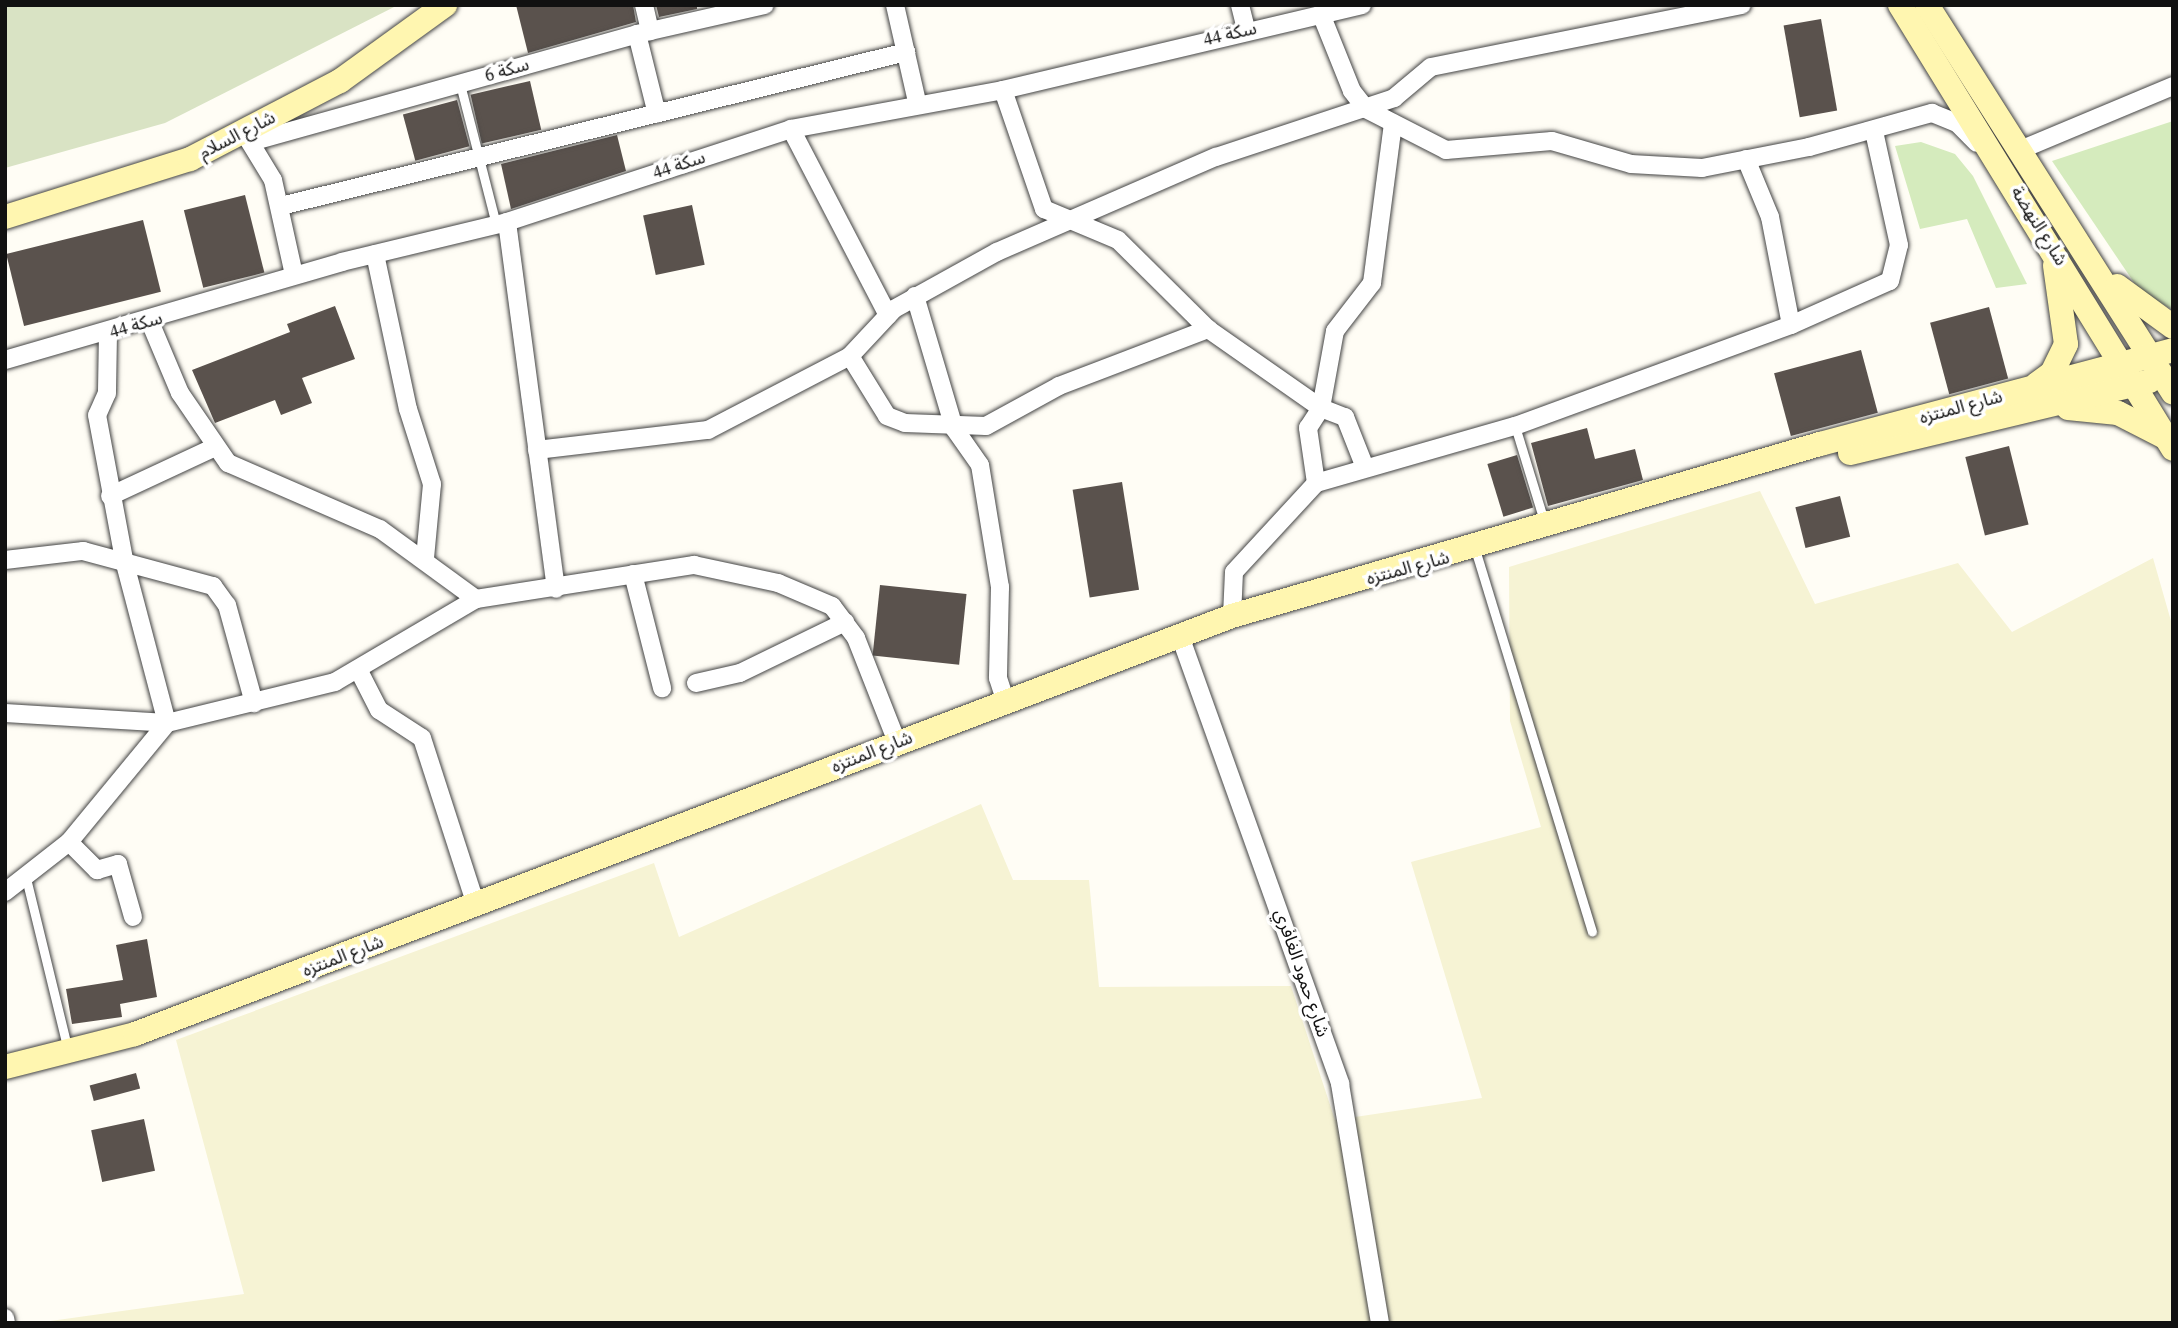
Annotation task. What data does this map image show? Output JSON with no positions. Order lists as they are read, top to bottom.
{
  "streets": {
    "street": [
      "سكة 44",
      "سكة 6",
      "شارع السلام",
      "شارع النهضة",
      "شارع المنتزه",
      "شارع حمود الغافري"
    ]
  },
  "crossings": [
    ["سكة 6", "شارع السلام"],
    ["شارع النهضة", "شارع المنتزه"],
    ["شارع المنتزه", "شارع حمود الغافري"]
  ]
}
